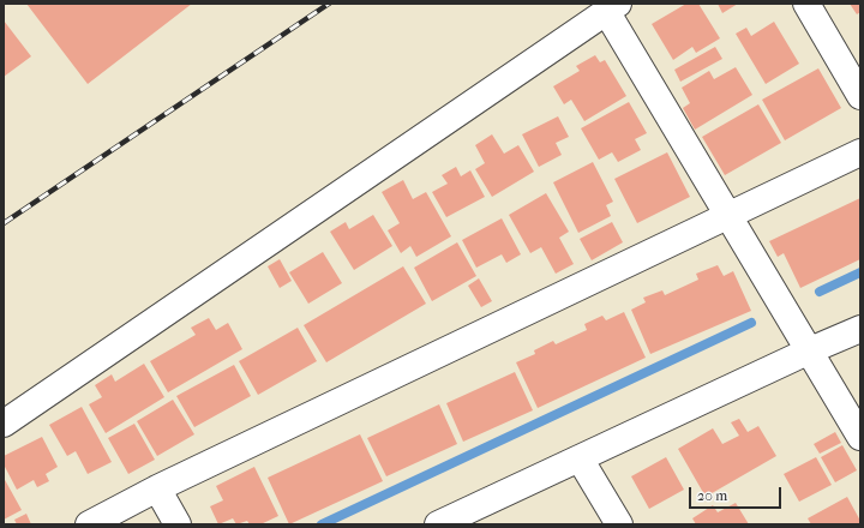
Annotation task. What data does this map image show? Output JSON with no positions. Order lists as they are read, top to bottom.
{
  "scale_bar": "20 m"
}
